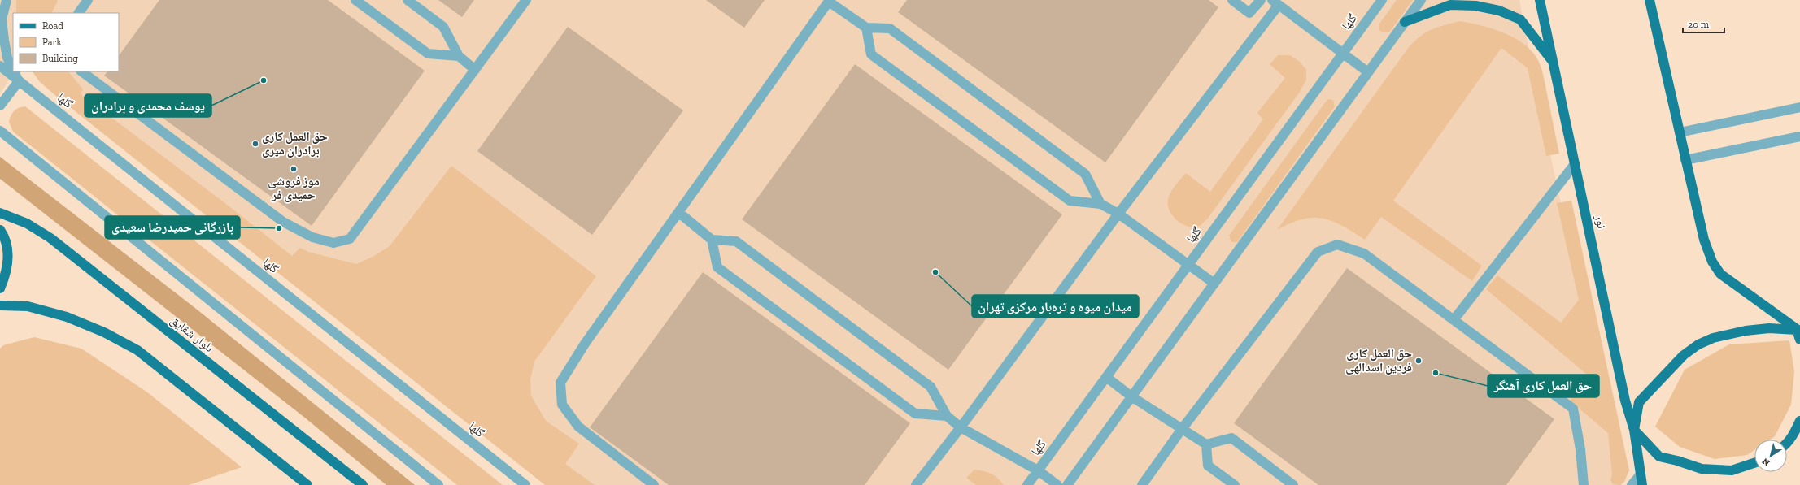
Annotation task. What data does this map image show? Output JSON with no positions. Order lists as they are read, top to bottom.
{
  "streets": {
    "main road": ["نور", "بلوار شقایق"],
    "street": ["گلها"]
  },
  "places": [
    "یوسف محمدی و برادران",
    "حق العمل کاری برادران میری",
    "موز فروشی حمیدی فر",
    "بازرگانی حمیدرضا سعیدی",
    "میدان میوه و تره‌بار مرکزی تهران",
    "حق العمل کاری فردین اسدالهی",
    "حق العمل کاری آهنگر"
  ],
  "legend": ["Road", "Park", "Building"],
  "scale_bar": "20 m",
  "north": "bottom left"
}
